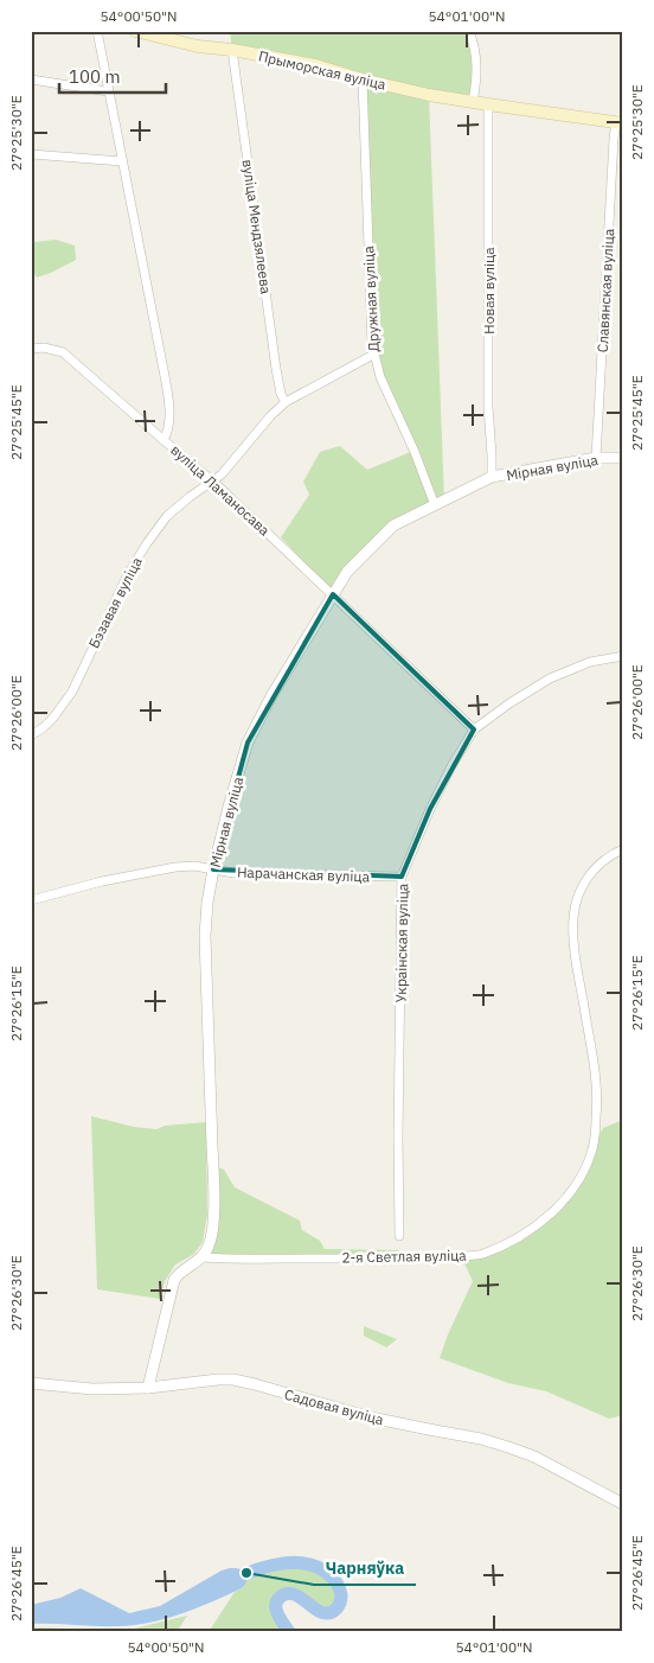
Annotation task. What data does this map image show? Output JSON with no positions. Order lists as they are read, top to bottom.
{
  "streets": {
    "main road": ["Прыморская вуліца"],
    "street": [
      "вуліца Мендзялеева",
      "Новая вуліца",
      "Славянская вуліца",
      "Дружная вуліца",
      "Мірная вуліца",
      "вуліца Ламаносава",
      "Бэзавая вуліца",
      "Нарачанская вуліца",
      "Украінская вуліца",
      "2-я Светлая вуліца",
      "Садовая вуліца"
    ]
  },
  "crossings": [
    ["Прыморская вуліца", "вуліца Мендзялеева"],
    ["Прыморская вуліца", "Новая вуліца"],
    ["Прыморская вуліца", "Славянская вуліца"],
    ["Прыморская вуліца", "Дружная вуліца"],
    ["вуліца Мендзялеева", "Бэзавая вуліца"],
    ["Новая вуліца", "Мірная вуліца"],
    ["Славянская вуліца", "Мірная вуліца"],
    ["Дружная вуліца", "Мірная вуліца"],
    ["Дружная вуліца", "Бэзавая вуліца"],
    ["Мірная вуліца", "вуліца Ламаносава"],
    ["Мірная вуліца", "Нарачанская вуліца"],
    ["Мірная вуліца", "2-я Светлая вуліца"],
    ["Мірная вуліца", "Садовая вуліца"],
    ["вуліца Ламаносава", "Бэзавая вуліца"],
    ["вуліца Ламаносава", "Украінская вуліца"],
    ["Нарачанская вуліца", "Украінская вуліца"]
  ],
  "places": ["Чарняўка"],
  "scale_bar": "100 m",
  "coordinates": [
    "54°00'50\"N",
    "54°01'00\"N",
    "27°25'30\"E",
    "27°25'45\"E",
    "27°26'00\"E",
    "27°26'15\"E",
    "27°26'30\"E",
    "27°26'45\"E"
  ]
}
